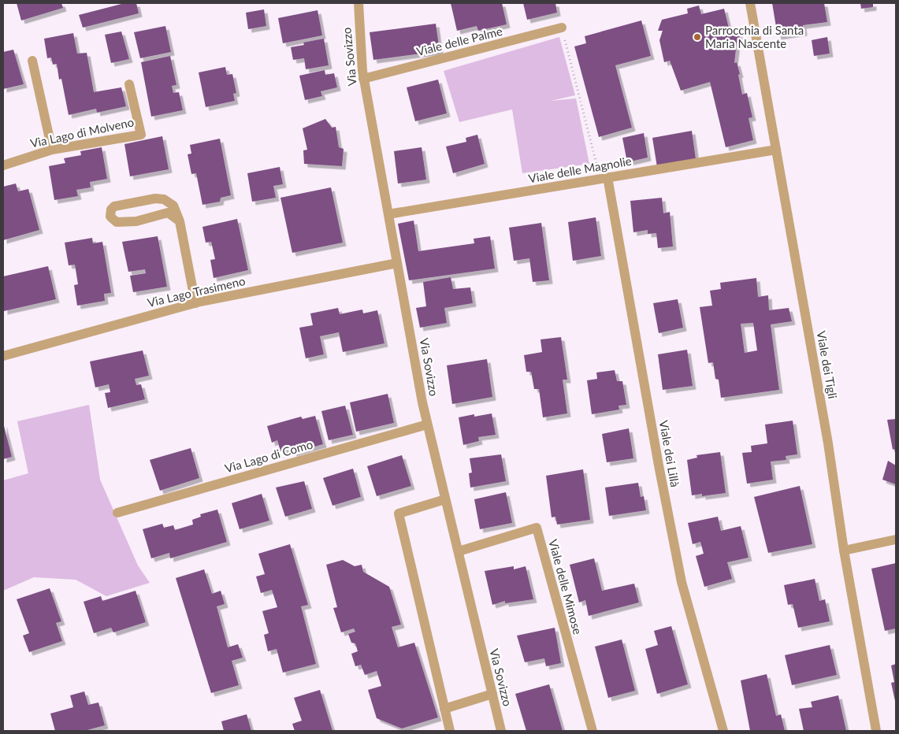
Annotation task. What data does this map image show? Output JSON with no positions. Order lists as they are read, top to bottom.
{
  "streets": {
    "street": [
      "Viale delle Palme",
      "Via Sovizzo",
      "Via Lago di Molveno",
      "Viale delle Magnolie",
      "Via Lago Trasimeno",
      "Viale dei Tigli",
      "Viale dei Lillà",
      "Via Lago di Como",
      "Viale delle Mimose"
    ]
  },
  "crossings": [
    ["Viale delle Palme", "Via Sovizzo"],
    ["Via Sovizzo", "Viale delle Magnolie"],
    ["Via Sovizzo", "Via Lago Trasimeno"],
    ["Via Sovizzo", "Via Lago di Como"],
    ["Via Sovizzo", "Viale delle Mimose"],
    ["Viale delle Magnolie", "Viale dei Tigli"],
    ["Viale delle Magnolie", "Viale dei Lillà"]
  ],
  "places": ["Parrocchia di Santa Maria Nascente"]
}
